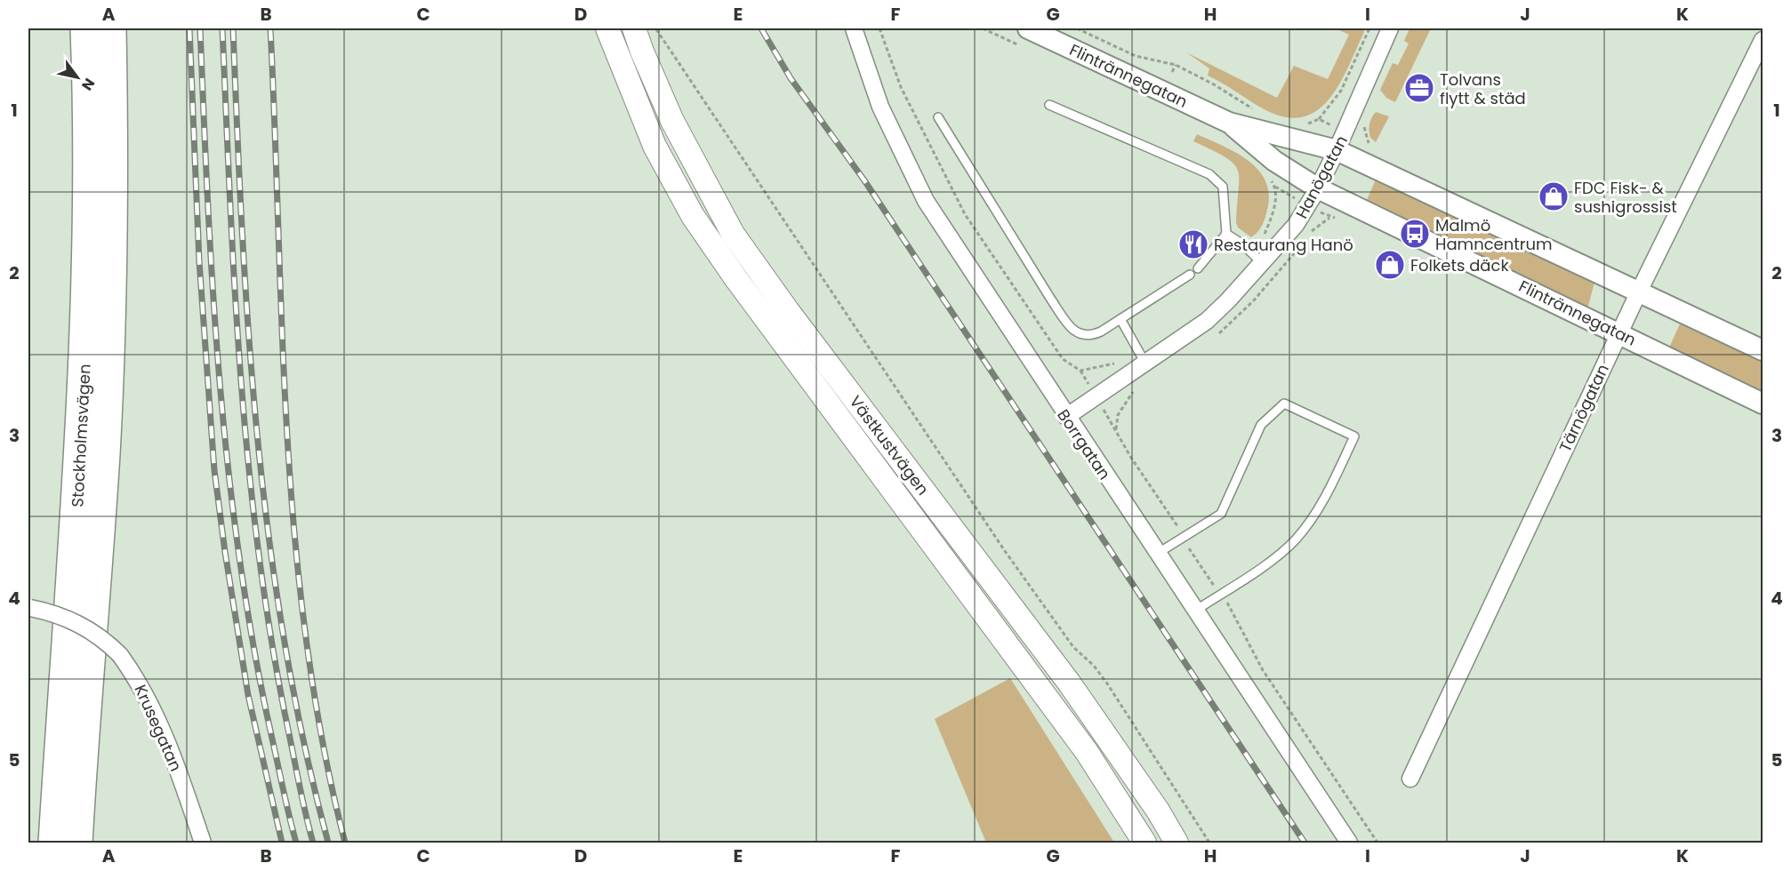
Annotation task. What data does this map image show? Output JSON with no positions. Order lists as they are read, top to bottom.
{
  "streets": {
    "highway": ["Stockholmsvägen"],
    "main road": ["Västkustvägen"],
    "street": [
      "Flintrännegatan",
      "Hanögatan",
      "Tärnögatan",
      "Borrgatan",
      "Krusegatan"
    ]
  },
  "crossings": [
    ["Flintrännegatan", "Hanögatan"],
    ["Flintrännegatan", "Tärnögatan"],
    ["Hanögatan", "Borrgatan"]
  ],
  "places": {
    "office": ["Tolvans flytt & städ"],
    "shop": ["FDC Fisk- & sushigrossist", "Folkets däck"],
    "bus stop": ["Malmö Hamncentrum"],
    "restaurant": ["Restaurang Hanö"]
  },
  "north": "bottom right",
  "grid": {
    "columns": [
      "A",
      "B",
      "C",
      "D",
      "E",
      "F",
      "G",
      "H",
      "I",
      "J",
      "K"
    ],
    "rows": [
      "1",
      "2",
      "3",
      "4",
      "5"
    ]
  }
}
